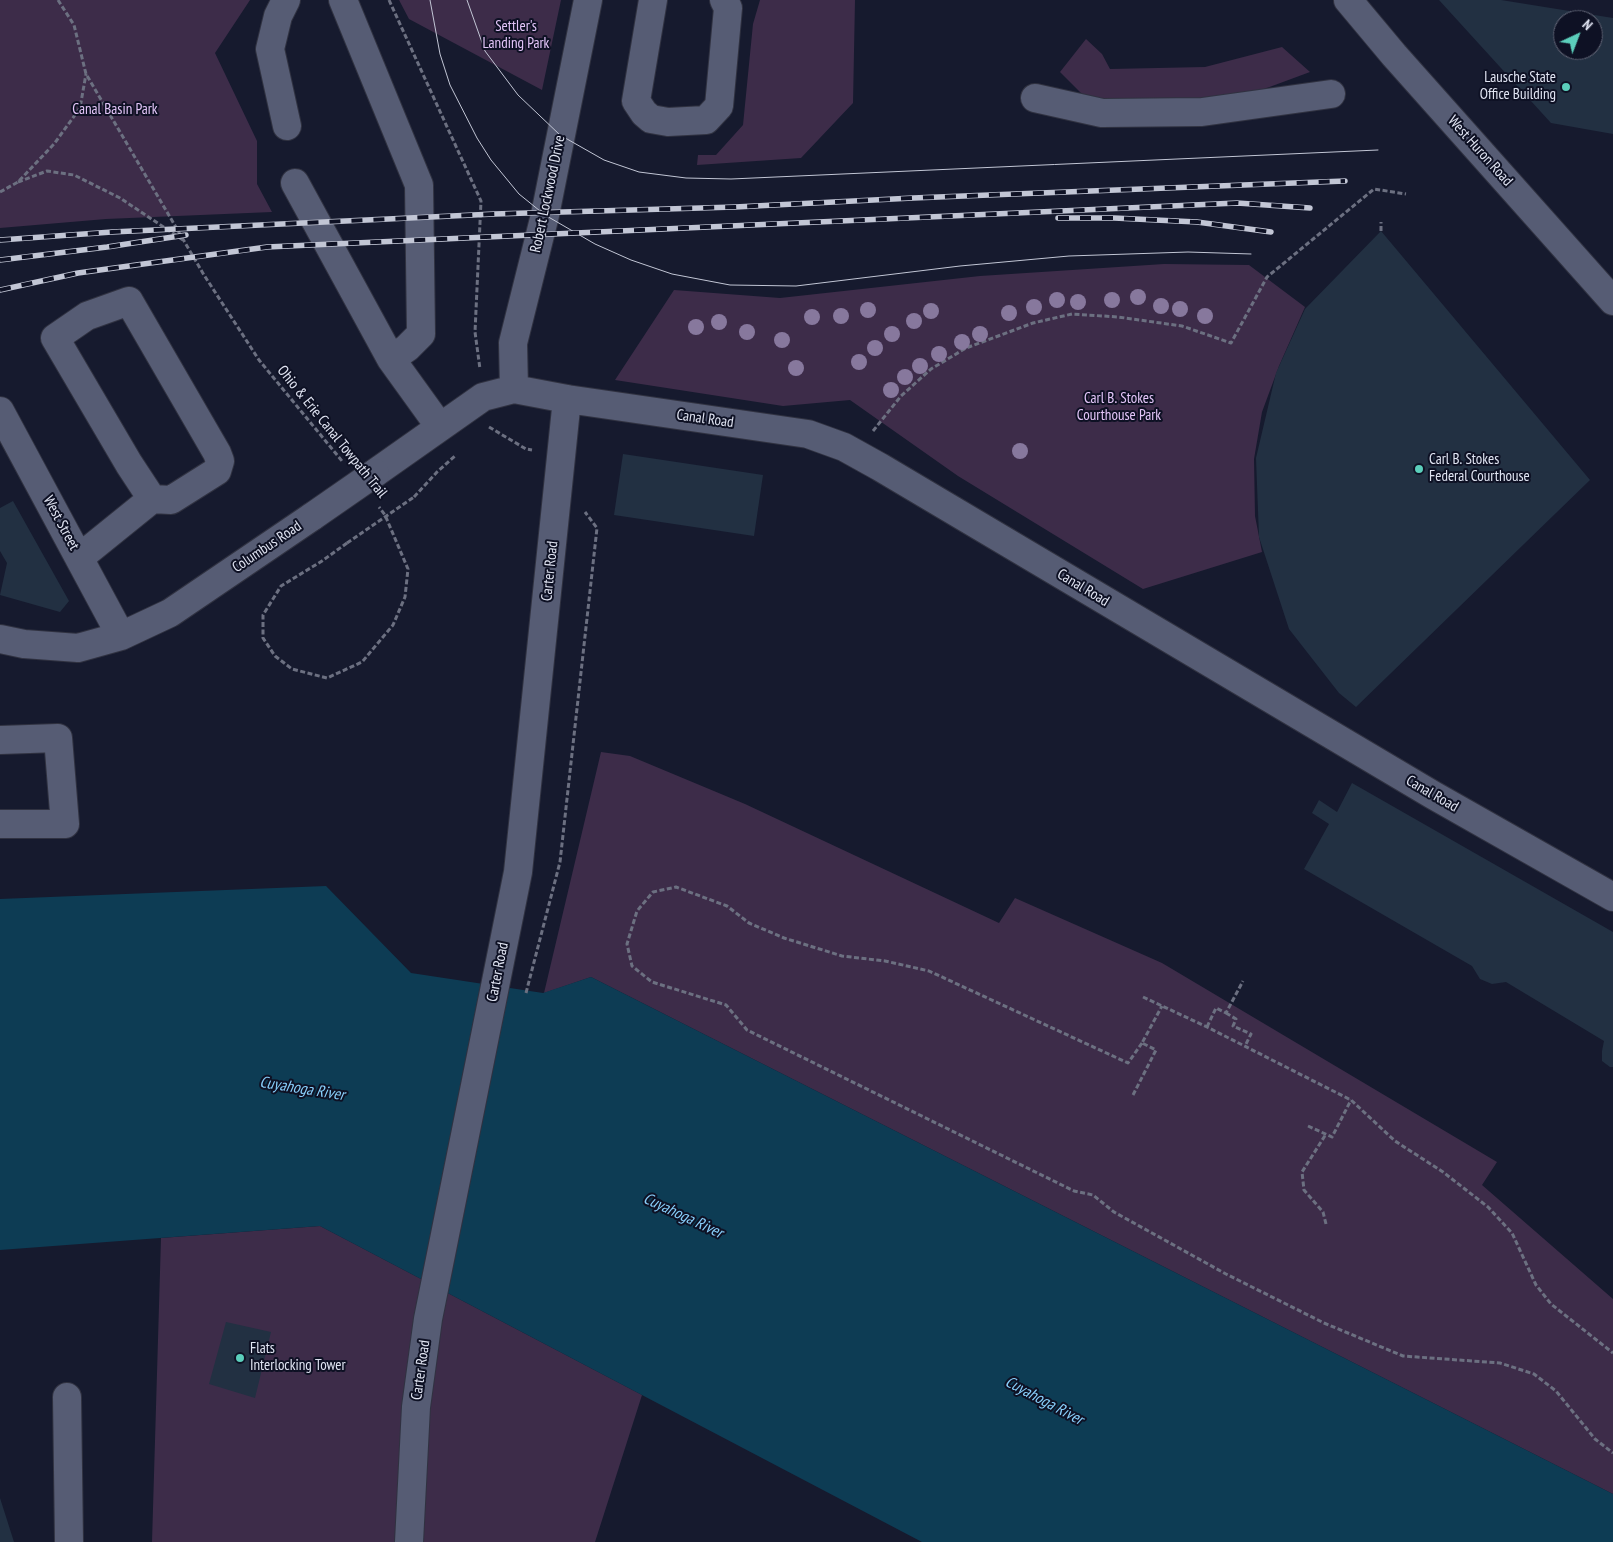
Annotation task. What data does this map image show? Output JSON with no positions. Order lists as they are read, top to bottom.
{
  "streets": {
    "street": [
      "West Huron Road",
      "Robert Lockwood Drive",
      "Canal Road",
      "West Street",
      "Columbus Road",
      "Carter Road"
    ],
    "path": ["Ohio & Erie Canal Towpath Trail"]
  },
  "crossings": [
    ["Robert Lockwood Drive", "Canal Road"],
    ["Robert Lockwood Drive", "Columbus Road"],
    ["Canal Road", "Columbus Road"],
    ["Canal Road", "Carter Road"],
    ["West Street", "Columbus Road"]
  ],
  "water": ["Cuyahoga River"],
  "parks": ["Settler's Landing Park", "Canal Basin Park", "Carl B. Stokes Courthouse Park"],
  "places": ["Lausche State Office Building", "Carl B. Stokes Federal Courthouse", "Flats Interlocking Tower"],
  "north": "top right"
}
